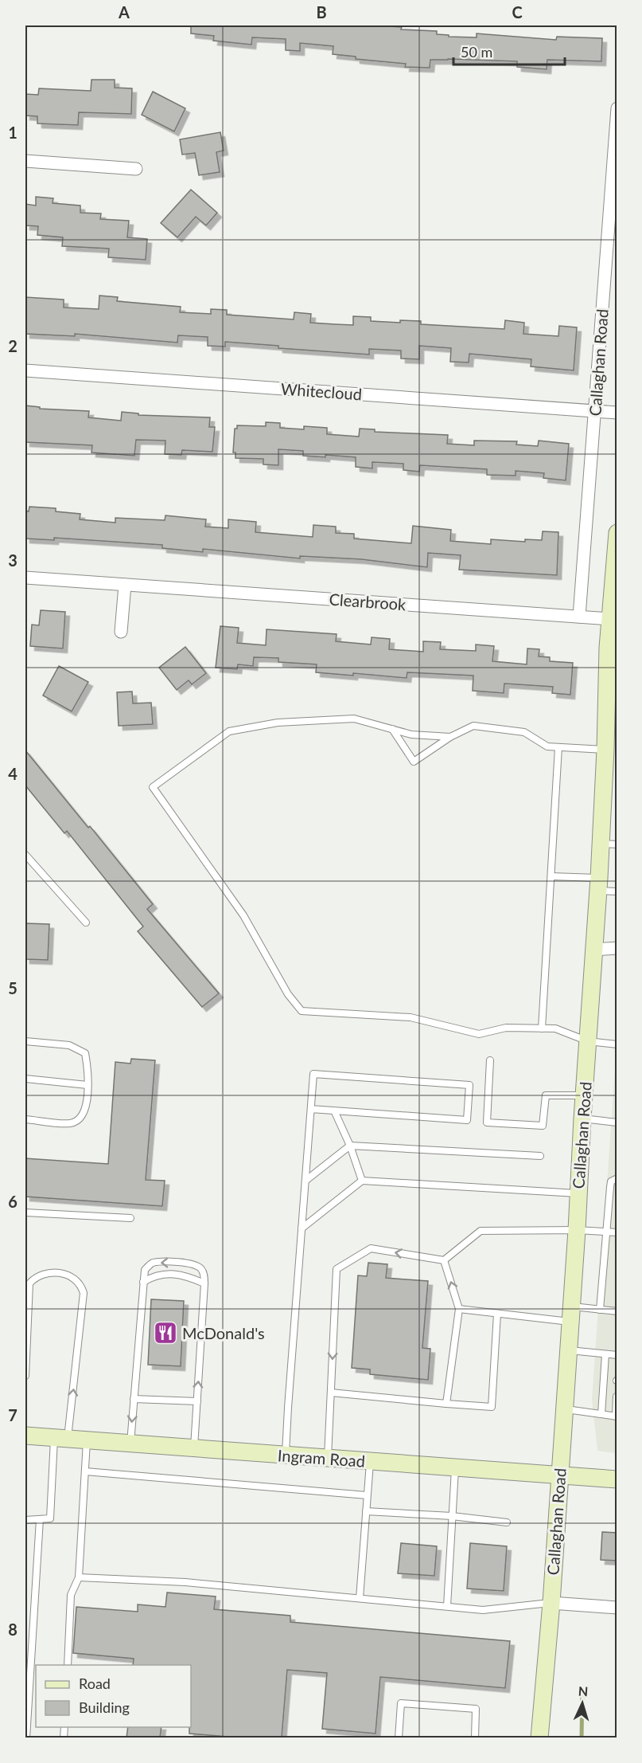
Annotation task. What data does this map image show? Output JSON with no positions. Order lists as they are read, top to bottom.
{
  "streets": {
    "main road": ["Callaghan Road", "Ingram Road"],
    "street": ["Whitecloud", "Clearbrook"]
  },
  "crossings": [
    ["Callaghan Road", "Whitecloud"],
    ["Callaghan Road", "Clearbrook"],
    ["Callaghan Road", "Ingram Road"]
  ],
  "places": {
    "restaurant": ["McDonald's"]
  },
  "legend": ["Road", "Building"],
  "scale_bar": "50 m",
  "north": "top",
  "grid": {
    "columns": ["A", "B", "C"],
    "rows": [
      "1",
      "2",
      "3",
      "4",
      "5",
      "6",
      "7",
      "8"
    ]
  }
}
